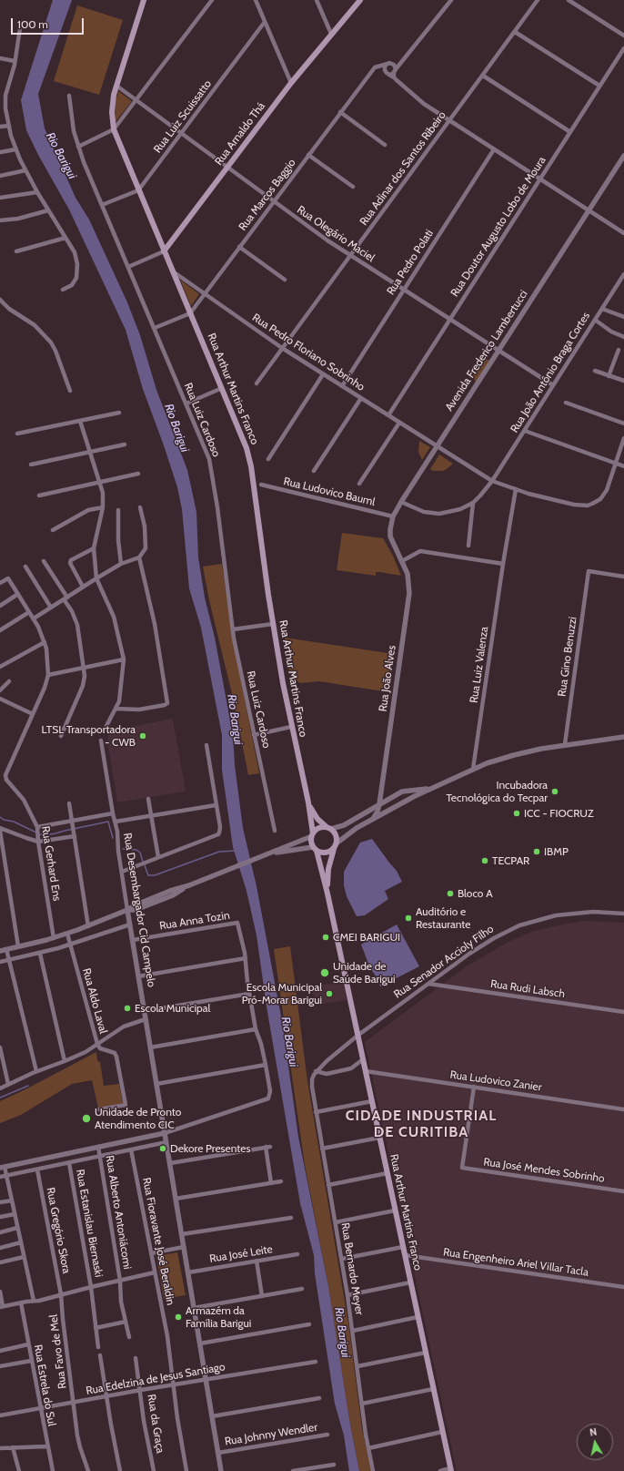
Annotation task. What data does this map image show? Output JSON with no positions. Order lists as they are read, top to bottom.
{
  "streets": {
    "main road": ["Rua Arnaldo Thá", "Rua Arthur Martins Franco"],
    "street": [
      "Rua Luiz Scuissatto",
      "Rua Adinar dos Santos Ribeiro",
      "Rua Marcos Baggio",
      "Rua Doutor Augusto Lobo de Moura",
      "Rua Olegário Maciel",
      "Rua Pedro Polati",
      "Avenida Frederico Lambertucci",
      "Rua Pedro Floriano Sobrinho",
      "Rua João Antônio Braga Cortes",
      "Rua Luiz Cardoso",
      "Rua Ludovico Bauml",
      "Rua Gino Benuzzi",
      "Rua Luiz Valenza",
      "Rua João Alves",
      "Rua Gerhard Ens",
      "Rua Desembargador Cid Campelo",
      "Rua Anna Tozin",
      "Rua Senador Accioly Filho",
      "Rua Rudi Labsch",
      "Rua Aldo Laval",
      "Rua Ludovico Zanier",
      "Rua José Mendes Sobrinho",
      "Rua Alberto Antoniácomi",
      "Rua Estanislau Biernaski",
      "Rua Gregório Skora",
      "Rua Fioravante José Beraldin",
      "Rua José Leite",
      "Rua Engenheiro Ariel Villar Tacla",
      "Rua Bernardo Meyer",
      "Rua Favo de Mel",
      "Rua Edelzina de Jesus Santiago",
      "Rua Estrela do Sul",
      "Rua da Graça",
      "Rua Johnny Wendler"
    ]
  },
  "crossings": [
    ["Rua Luiz Scuissatto", "Rua Olegário Maciel"],
    ["Rua Luiz Scuissatto", "Rua Arthur Martins Franco"],
    ["Rua Arnaldo Thá", "Rua Olegário Maciel"],
    ["Rua Arnaldo Thá", "Rua Arthur Martins Franco"],
    ["Rua Adinar dos Santos Ribeiro", "Rua Olegário Maciel"],
    ["Rua Adinar dos Santos Ribeiro", "Rua Pedro Floriano Sobrinho"],
    ["Rua Marcos Baggio", "Rua Olegário Maciel"],
    ["Rua Marcos Baggio", "Rua Pedro Floriano Sobrinho"],
    ["Rua Marcos Baggio", "Rua Arthur Martins Franco"],
    ["Rua Doutor Augusto Lobo de Moura", "Rua Olegário Maciel"],
    ["Rua Doutor Augusto Lobo de Moura", "Rua Pedro Floriano Sobrinho"],
    ["Rua Olegário Maciel", "Rua Pedro Polati"],
    ["Rua Olegário Maciel", "Avenida Frederico Lambertucci"],
    ["Rua Olegário Maciel", "Rua João Antônio Braga Cortes"],
    ["Rua Olegário Maciel", "Rua Arthur Martins Franco"],
    ["Rua Pedro Polati", "Rua Pedro Floriano Sobrinho"],
    ["Avenida Frederico Lambertucci", "Rua Pedro Floriano Sobrinho"],
    ["Avenida Frederico Lambertucci", "Rua Ludovico Bauml"],
    ["Avenida Frederico Lambertucci", "Rua João Alves"],
    ["Rua Pedro Floriano Sobrinho", "Rua João Antônio Braga Cortes"],
    ["Rua Pedro Floriano Sobrinho", "Rua Arthur Martins Franco"],
    ["Rua Pedro Floriano Sobrinho", "Rua Luiz Valenza"],
    ["Rua Arthur Martins Franco", "Rua Senador Accioly Filho"],
    ["Rua Arthur Martins Franco", "Rua Ludovico Zanier"],
    ["Rua Arthur Martins Franco", "Rua Engenheiro Ariel Villar Tacla"],
    ["Rua Desembargador Cid Campelo", "Rua Anna Tozin"],
    ["Rua Desembargador Cid Campelo", "Rua José Leite"],
    ["Rua Desembargador Cid Campelo", "Rua Edelzina de Jesus Santiago"],
    ["Rua Desembargador Cid Campelo", "Rua Johnny Wendler"],
    ["Rua Senador Accioly Filho", "Rua Rudi Labsch"],
    ["Rua Senador Accioly Filho", "Rua Bernardo Meyer"],
    ["Rua Ludovico Zanier", "Rua José Mendes Sobrinho"],
    ["Rua Gregório Skora", "Rua Favo de Mel"],
    ["Rua Fioravante José Beraldin", "Rua Edelzina de Jesus Santiago"],
    ["Rua Favo de Mel", "Rua Edelzina de Jesus Santiago"],
    ["Rua Edelzina de Jesus Santiago", "Rua Estrela do Sul"],
    ["Rua Edelzina de Jesus Santiago", "Rua da Graça"]
  ],
  "districts": ["CIDADE INDUSTRIAL DE CURITIBA"],
  "water": ["Rio Barigui"],
  "places": [
    "LTSL Transportadora - CWB",
    "Incubadora Tecnológica do Tecpar",
    "ICC - FIOCRUZ",
    "IBMP",
    "TECPAR",
    "Bloco A",
    "Auditório e Restaurante",
    "CMEI BARIGUI",
    "Unidade de Saúde Barigui",
    "Escola Municipal Pró-Morar Barigui",
    "Escola Municipal",
    "Unidade de Pronto Atendimento CIC",
    "Dekore Presentes",
    "Armazém da Família Barigui"
  ],
  "scale_bar": "100 m",
  "north": "top"
}
